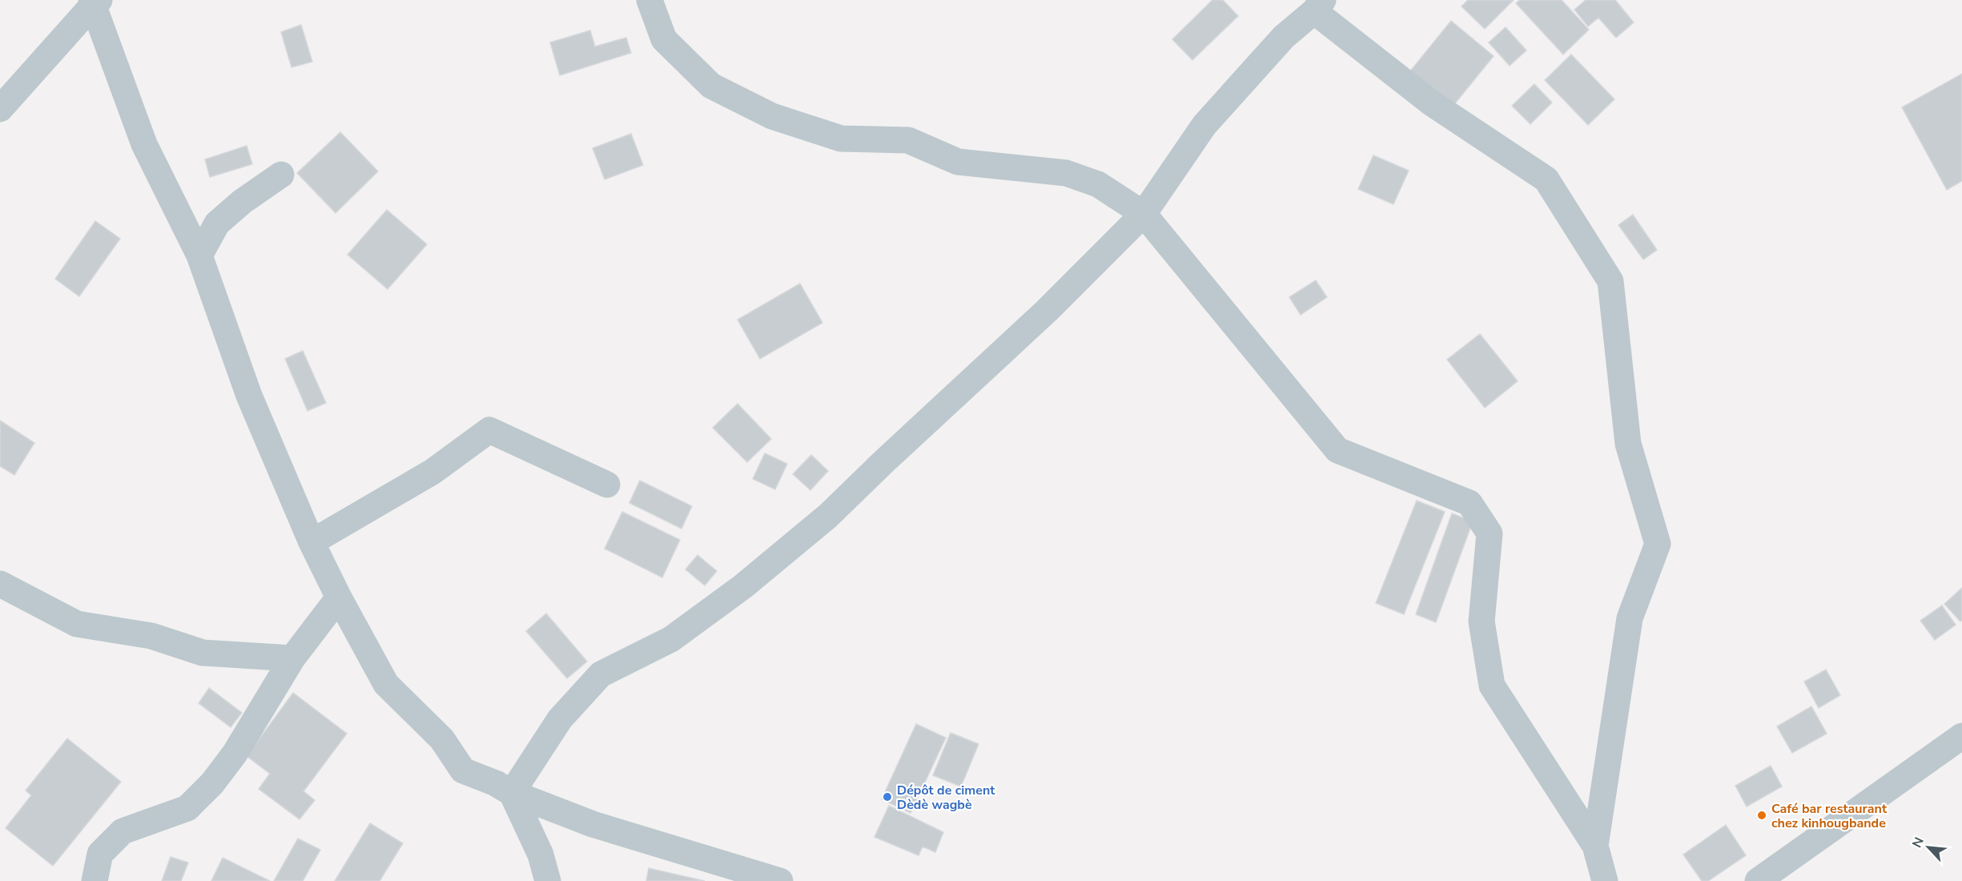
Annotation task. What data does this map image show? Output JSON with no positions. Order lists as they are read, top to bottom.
{
  "places": ["Dépôt de ciment Dèdè wagbè", "Café bar restaurant chez kinhougbande"],
  "north": "top left"
}
